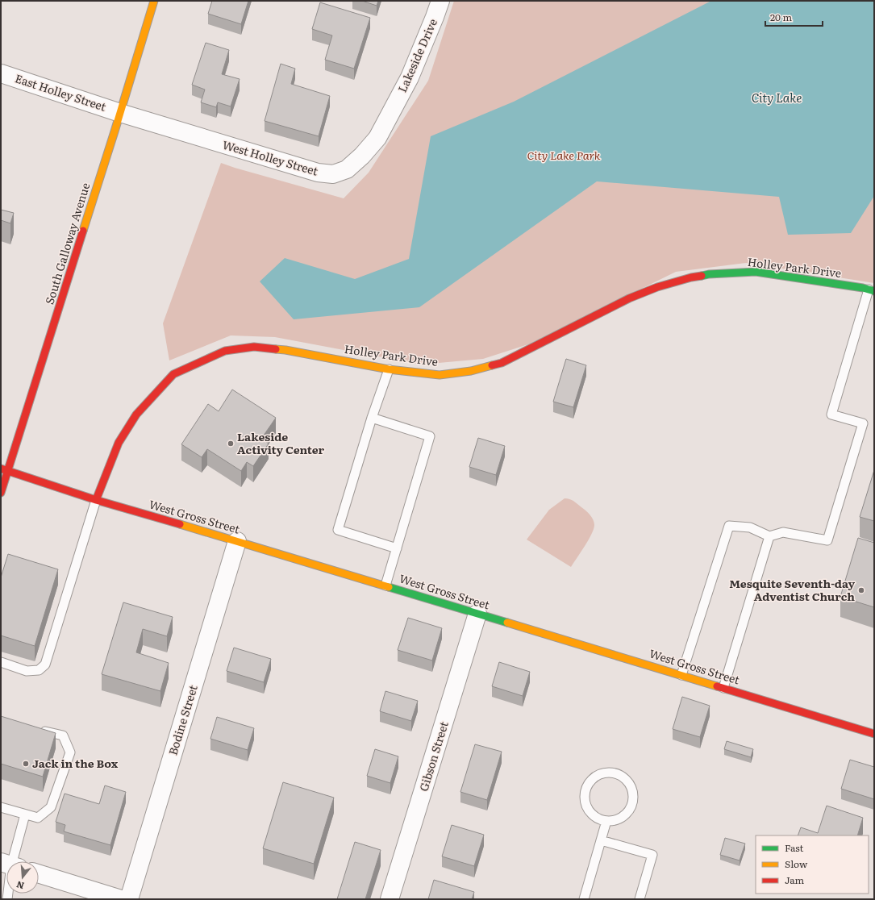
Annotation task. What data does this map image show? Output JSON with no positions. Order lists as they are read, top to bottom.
{
  "streets": {
    "street": [
      "Lakeside Drive",
      "East Holley Street",
      "West Holley Street",
      "South Galloway Avenue",
      "Holley Park Drive",
      "West Gross Street",
      "Bodine Street",
      "Gibson Street"
    ]
  },
  "crossings": [
    ["Lakeside Drive", "West Holley Street"],
    ["East Holley Street", "West Holley Street"],
    ["East Holley Street", "South Galloway Avenue"],
    ["West Holley Street", "South Galloway Avenue"],
    ["South Galloway Avenue", "West Gross Street"],
    ["Holley Park Drive", "West Gross Street"],
    ["West Gross Street", "Bodine Street"],
    ["West Gross Street", "Gibson Street"]
  ],
  "water": ["City Lake"],
  "parks": ["City Lake Park"],
  "places": ["Lakeside Activity Center", "Mesquite Seventh-day Adventist Church", "Jack in the Box"],
  "legend": ["Fast", "Slow", "Jam"],
  "scale_bar": "20 m",
  "north": "bottom"
}
